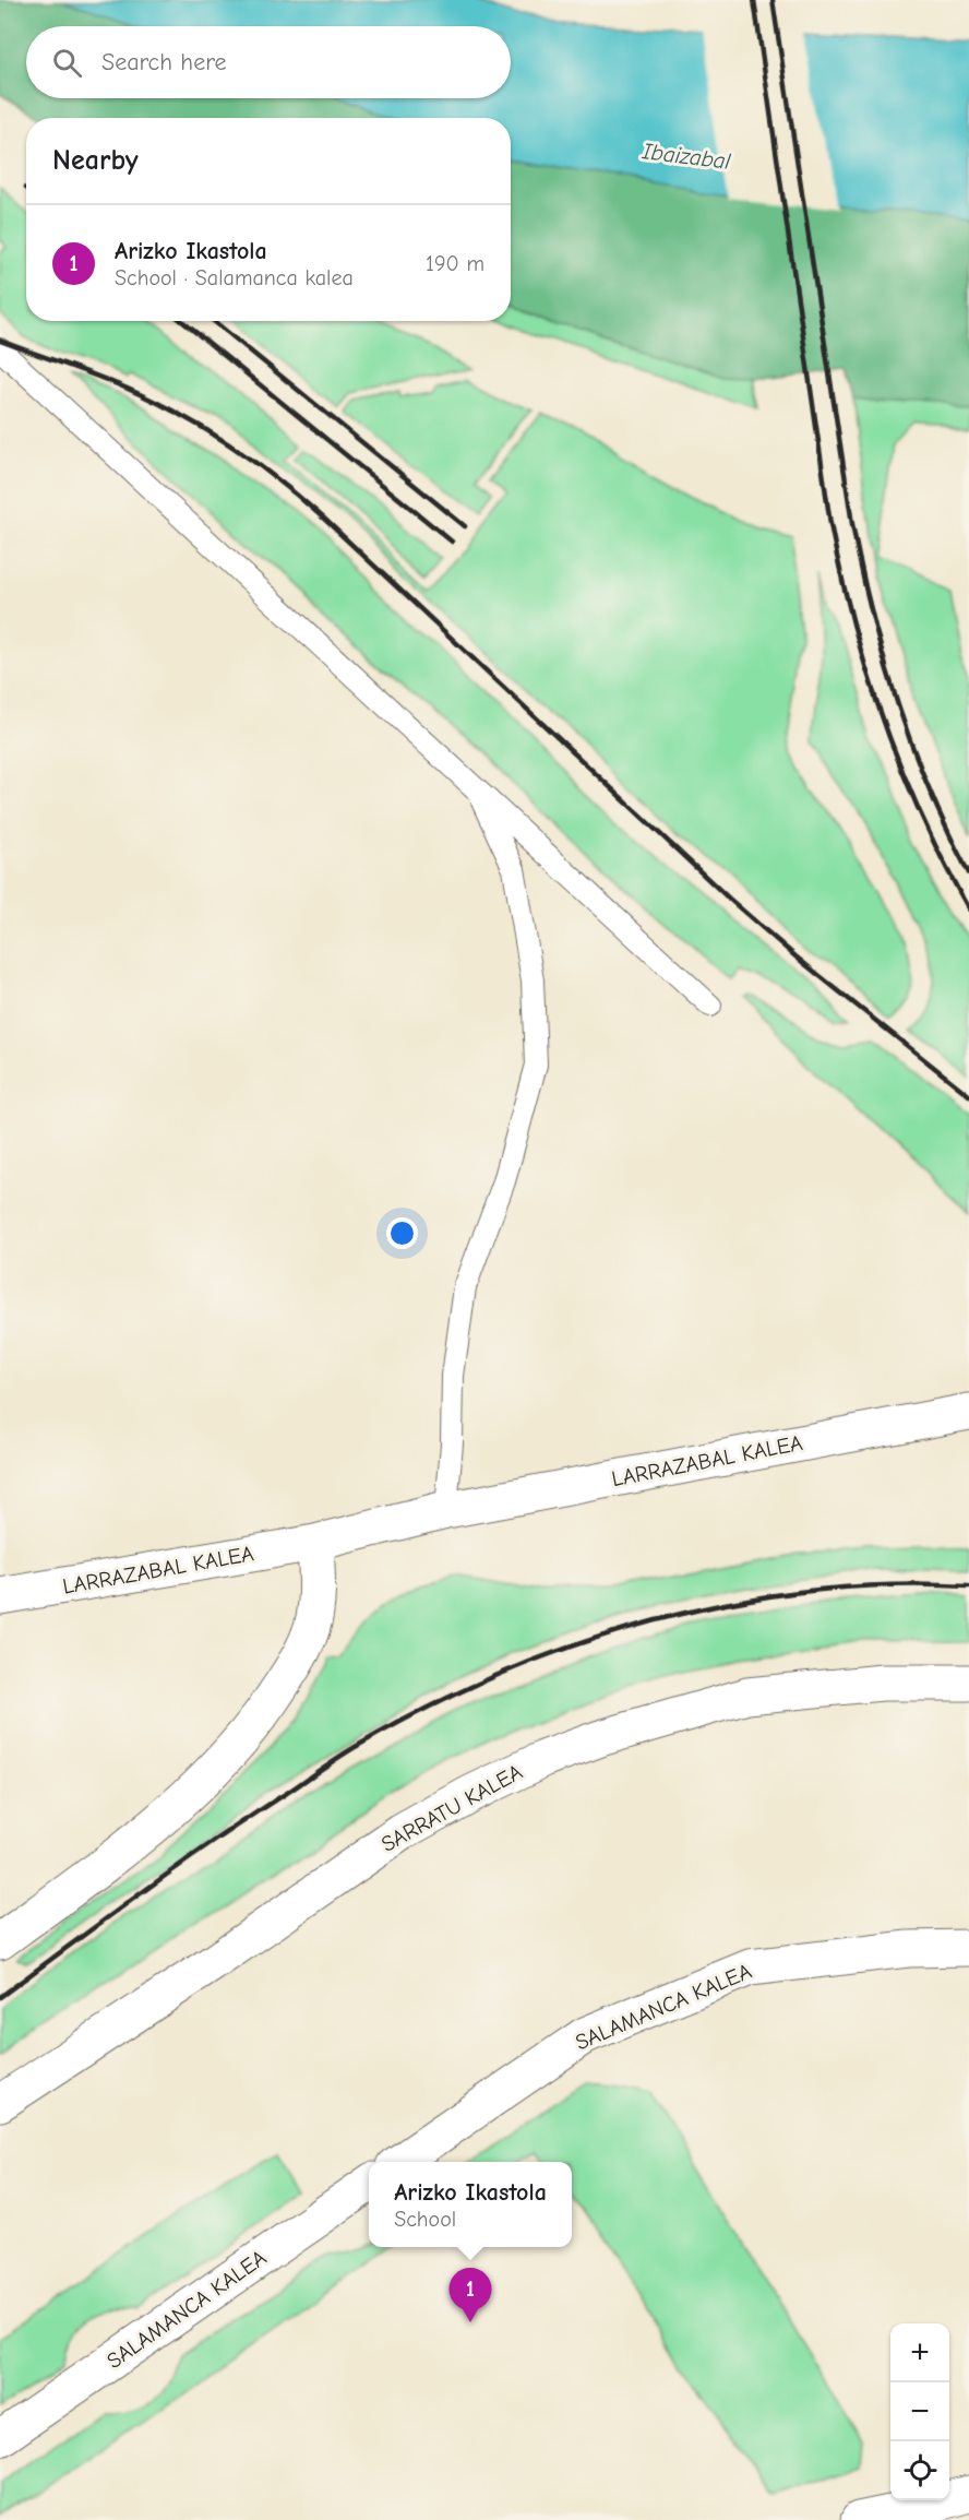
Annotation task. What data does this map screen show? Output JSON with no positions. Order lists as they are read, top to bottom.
{
  "streets": {
    "street": ["LARRAZABAL KALEA", "SARRATU KALEA", "SALAMANCA KALEA"]
  },
  "water": ["Ibaizabal"],
  "page": {
    "search": "Search here",
    "heading": "Nearby",
    "list": [
      {
        "mark": "1",
        "name": "Arizko Ikastola",
        "note": "School · Salamanca kalea",
        "value": "190 m"
      }
    ],
    "popup": ["Arizko Ikastola", "School"],
    "pins": "1",
    "map_buttons": ["+", "−"]
  }
}
